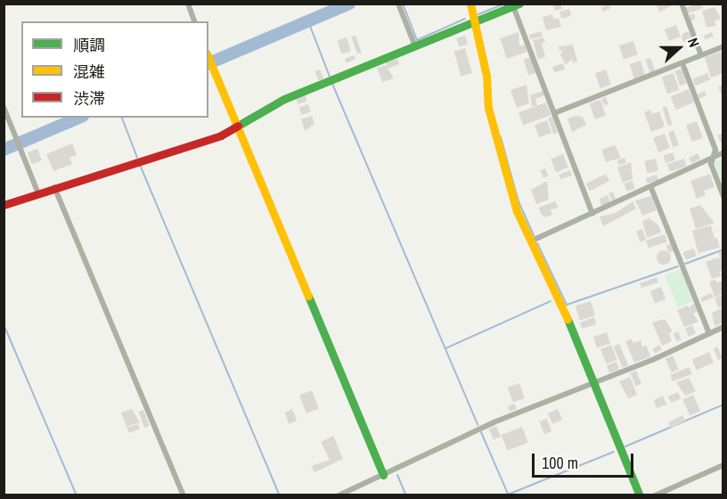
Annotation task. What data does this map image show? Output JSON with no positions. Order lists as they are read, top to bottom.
{
  "legend": ["順調", "混雑", "渋滞"],
  "scale_bar": "100 m",
  "north": "right"
}
